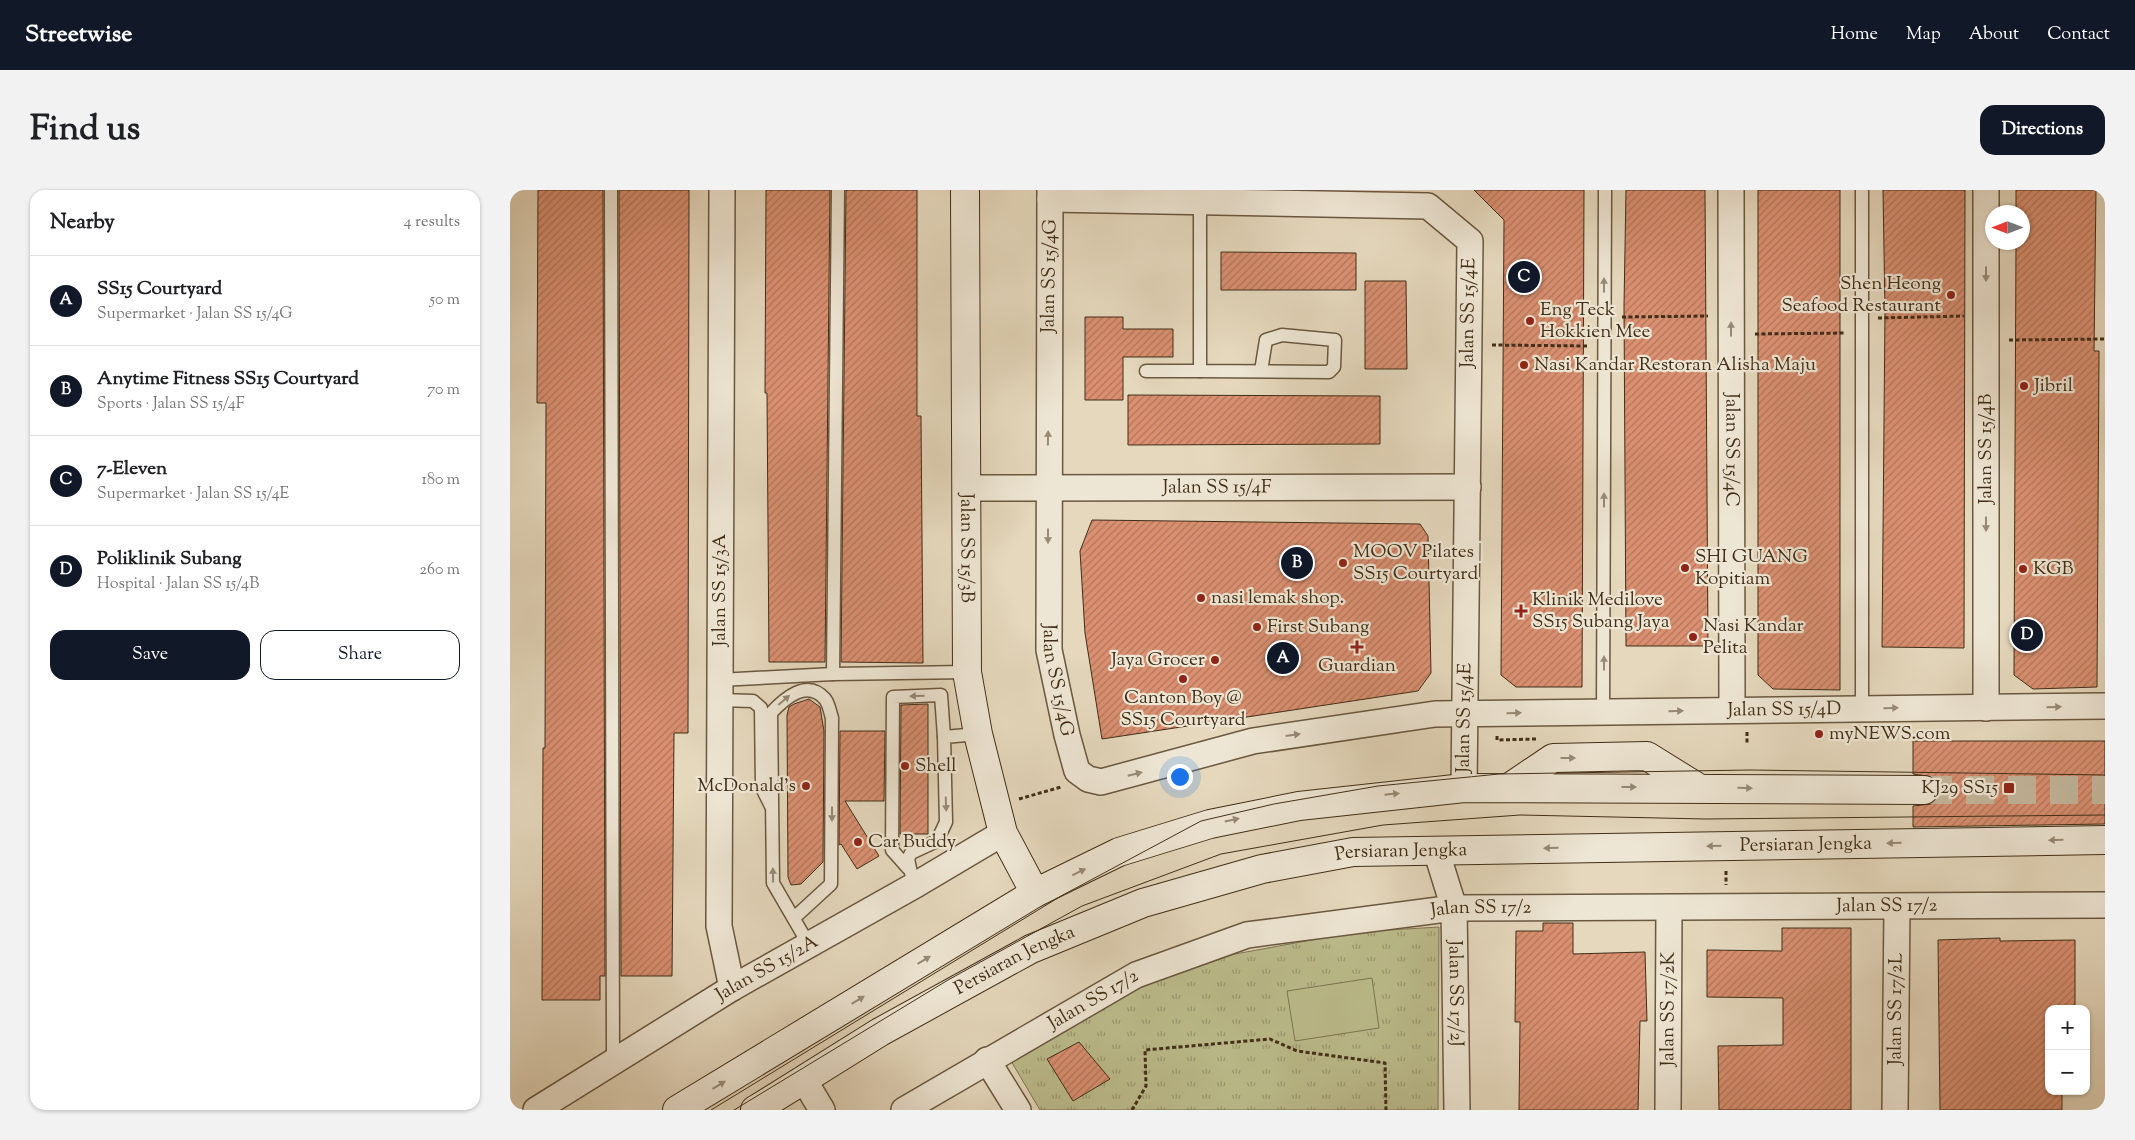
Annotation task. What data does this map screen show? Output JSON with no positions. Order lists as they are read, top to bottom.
{
  "streets": {
    "main road": ["Jalan SS 15/3B", "Persiaran Jengka"],
    "street": [
      "Jalan SS 15/4G",
      "Jalan SS 15/4E",
      "Jalan SS 15/4B",
      "Jalan SS 15/4C",
      "Jalan SS 15/4F",
      "Jalan SS 15/3A",
      "Jalan SS 15/4D",
      "Jalan SS 17/2",
      "Jalan SS 15/2A",
      "Jalan SS 17/2J",
      "Jalan SS 17/2K",
      "Jalan SS 17/2L"
    ]
  },
  "crossings": [
    ["Jalan SS 15/4G", "Jalan SS 15/4E"],
    ["Jalan SS 15/4G", "Jalan SS 15/4F"],
    ["Jalan SS 15/4G", "Jalan SS 15/4D"],
    ["Jalan SS 15/4E", "Jalan SS 15/4F"],
    ["Jalan SS 15/4E", "Jalan SS 15/4D"],
    ["Jalan SS 15/4B", "Jalan SS 15/4D"],
    ["Jalan SS 15/4C", "Jalan SS 15/4D"],
    ["Jalan SS 15/4F", "Jalan SS 15/3B"],
    ["Jalan SS 15/3B", "Jalan SS 15/2A"],
    ["Jalan SS 15/3A", "Jalan SS 15/2A"],
    ["Persiaran Jengka", "Jalan SS 17/2J"],
    ["Jalan SS 17/2", "Jalan SS 17/2J"],
    ["Jalan SS 17/2", "Jalan SS 17/2K"],
    ["Jalan SS 17/2", "Jalan SS 17/2L"]
  ],
  "one_way": ["Jalan SS 15/4B", "Jalan SS 15/4D"],
  "places": {
    "other": [
      "Shen Heong Seafood Restaurant",
      "Eng Teck Hokkien Mee",
      "Nasi Kandar Restoran Alisha Maju",
      "Jibril",
      "MOOV Pilates | SS15 Courtyard",
      "SHI GUANG Kopitiam",
      "KGB",
      "nasi lemak shop.",
      "First Subang",
      "Nasi Kandar Pelita",
      "Jaya Grocer",
      "Canton Boy @ SS15 Courtyard",
      "myNEWS.com",
      "Shell",
      "McDonald's",
      "Car Buddy"
    ],
    "health": ["Klinik Medilove SS15 Subang Jaya", "Guardian"],
    "transit": ["KJ29 SS15"]
  },
  "north": "left",
  "page": {
    "header": "Streetwise",
    "nav": [
      "Home",
      "Map",
      "About",
      "Contact"
    ],
    "title": "Find us",
    "buttons": [
      "Directions",
      ["Save", "Share"]
    ],
    "heading": ["Nearby", "4 results"],
    "list": [
      {
        "mark": "A",
        "name": "SS15 Courtyard",
        "note": "Supermarket · Jalan SS 15/4G",
        "value": "50 m"
      },
      {
        "mark": "B",
        "name": "Anytime Fitness SS15 Courtyard",
        "note": "Sports · Jalan SS 15/4F",
        "value": "70 m"
      },
      {
        "mark": "C",
        "name": "7-Eleven",
        "note": "Supermarket · Jalan SS 15/4E",
        "value": "180 m"
      },
      {
        "mark": "D",
        "name": "Poliklinik Subang",
        "note": "Hospital · Jalan SS 15/4B",
        "value": "260 m"
      }
    ],
    "pins": [
      "C",
      "B",
      "D",
      "A"
    ],
    "map_buttons": ["+", "−"]
  }
}
